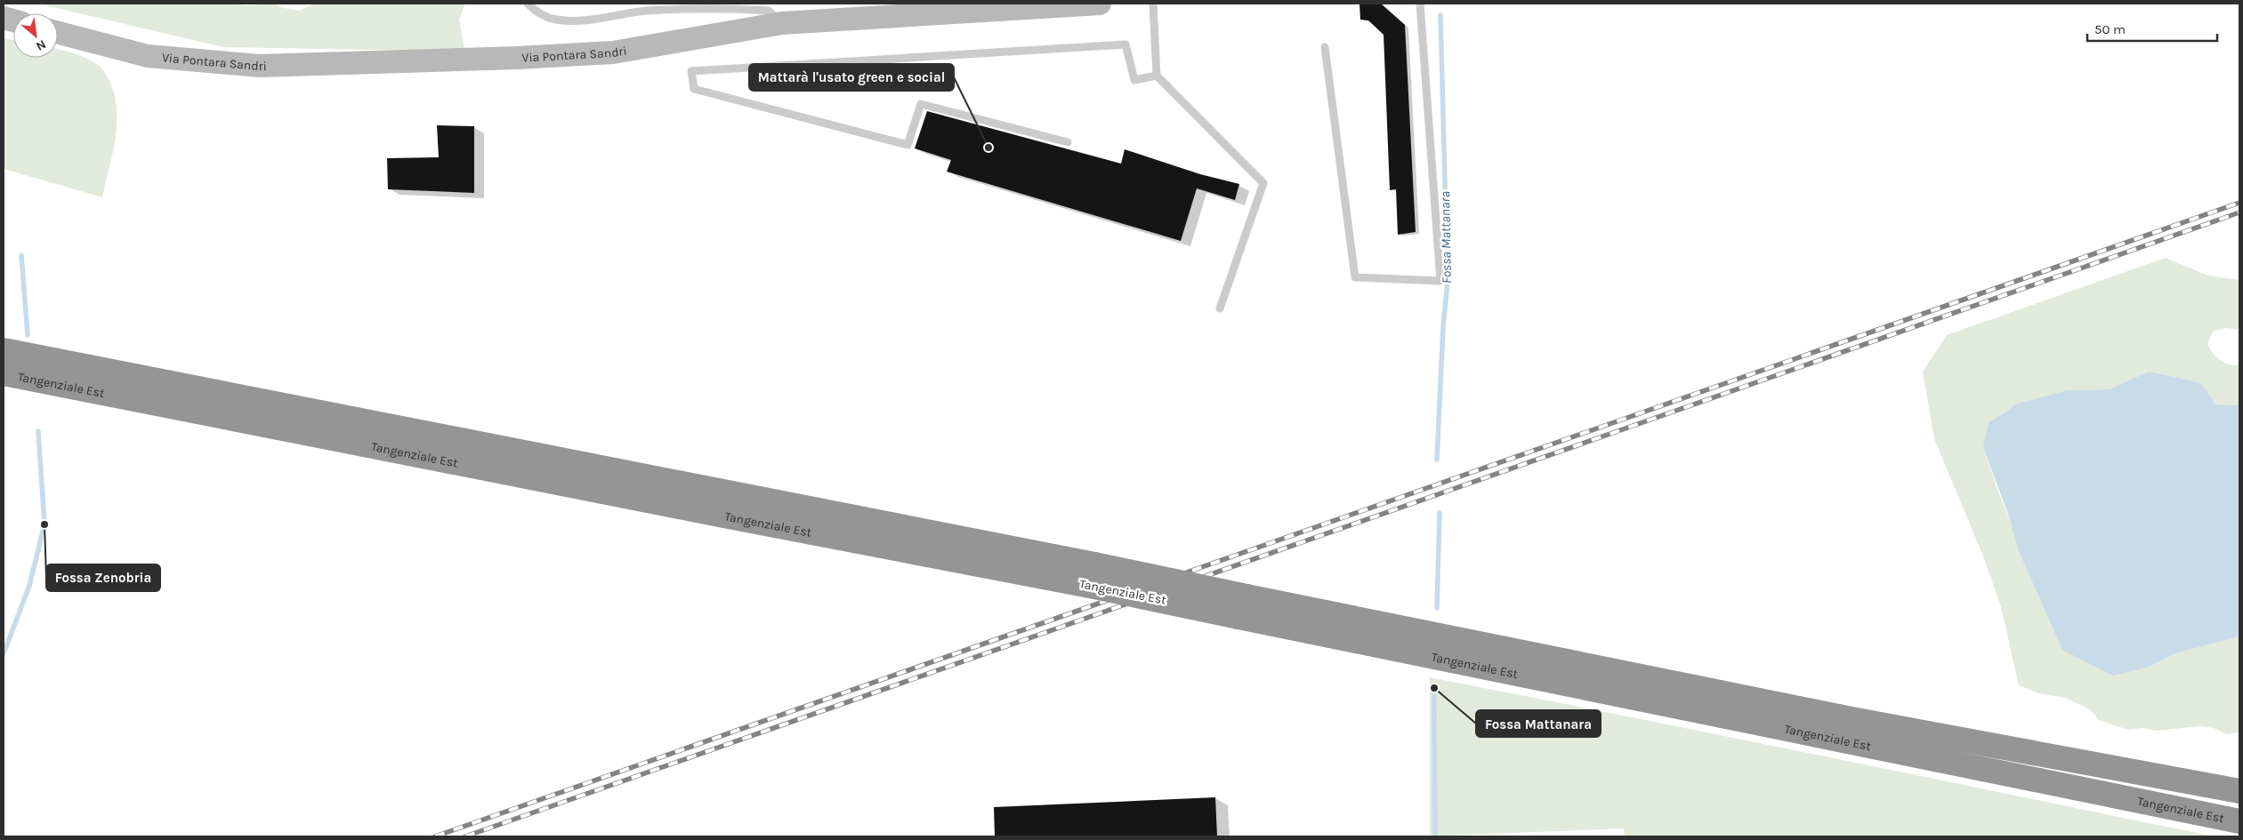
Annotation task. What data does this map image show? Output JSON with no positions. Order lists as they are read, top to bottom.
{
  "streets": {
    "highway": ["Tangenziale Est"],
    "street": ["Via Pontara Sandri"]
  },
  "water": ["Fossa Mattanara"],
  "places": ["Mattarà l'usato green e social", "Fossa Zenobria", "Fossa Mattanara"],
  "scale_bar": "50 m",
  "north": "bottom right"
}
